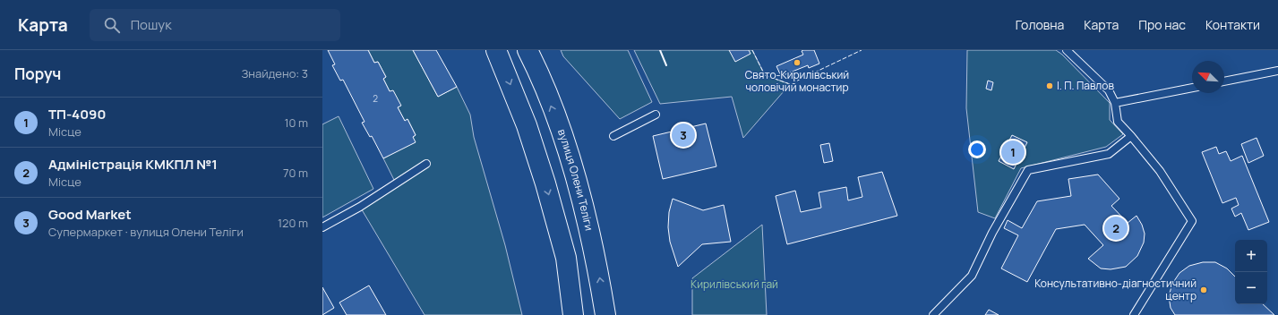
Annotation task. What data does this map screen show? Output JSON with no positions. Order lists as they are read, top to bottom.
{
  "streets": {
    "main road": ["вулиця Олени Теліги"]
  },
  "parks": ["Кирилівський гай"],
  "places": ["Свято-Кирилівський чоловічий монастир", "І. П. Павлов", "Консультативно-діагностичний центр"],
  "house_numbers": ["2"],
  "north": "top left",
  "page": {
    "header": "Карта",
    "search": "Пошук",
    "nav": [
      "Головна",
      "Карта",
      "Про нас",
      "Контакти"
    ],
    "heading": ["Поруч", "Знайдено: 3"],
    "list": [
      {
        "mark": "1",
        "name": "ТП-4090",
        "note": "Місце",
        "value": "10 m"
      },
      {
        "mark": "2",
        "name": "Адміністрація КМКПЛ №1",
        "note": "Місце",
        "value": "70 m"
      },
      {
        "mark": "3",
        "name": "Good Market",
        "note": "Супермаркет · вулиця Олени Теліги",
        "value": "120 m"
      }
    ],
    "pins": ["3", "1", "2"],
    "map_buttons": ["+", "−"]
  }
}
